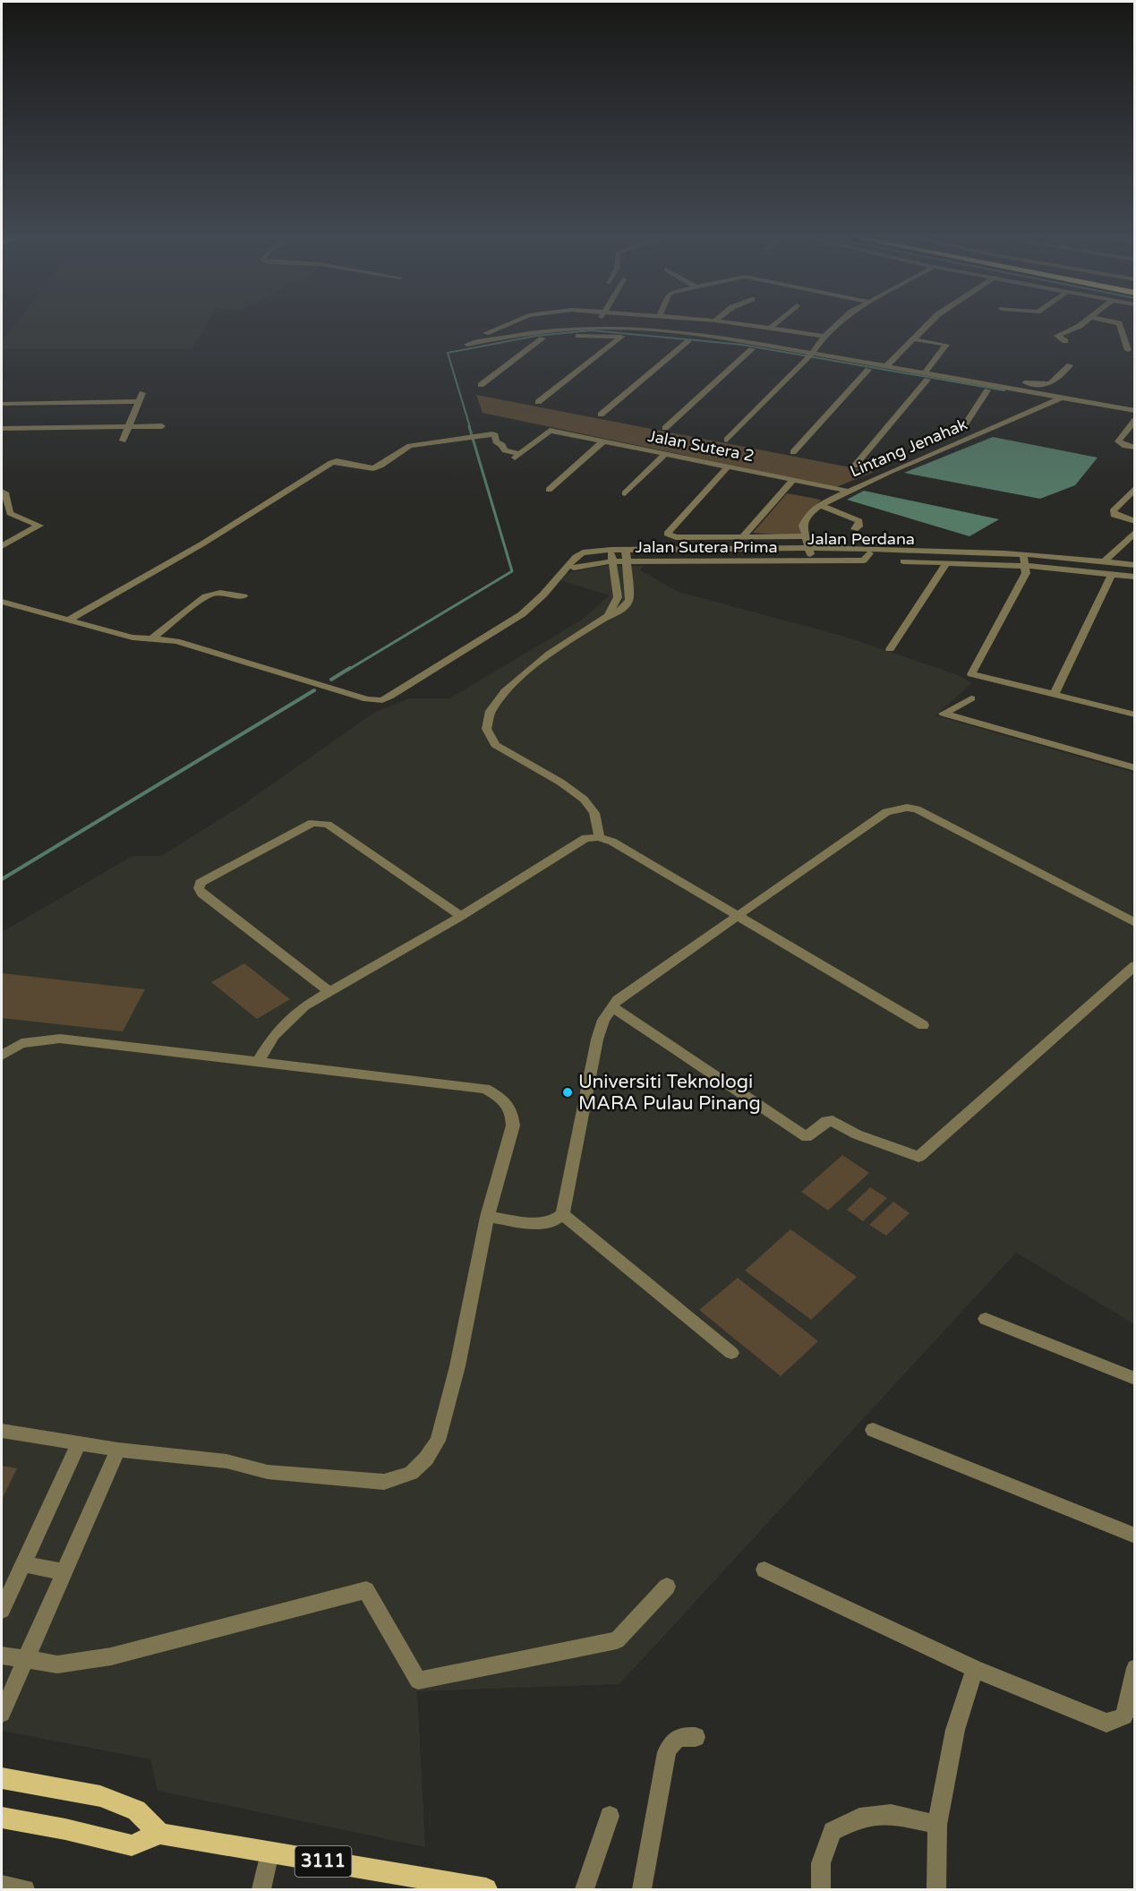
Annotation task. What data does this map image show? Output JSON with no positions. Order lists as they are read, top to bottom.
{
  "streets": {
    "main road": ["3111"],
    "street": [
      "Jalan Sutera 2",
      "Lintang Jenahak",
      "Jalan Perdana",
      "Jalan Sutera Prima"
    ]
  },
  "crossings": [
    ["Jalan Sutera 2", "Lintang Jenahak"],
    ["Lintang Jenahak", "Jalan Perdana"],
    ["Jalan Perdana", "Jalan Sutera Prima"]
  ],
  "places": ["Universiti Teknologi MARA Pulau Pinang"]
}
